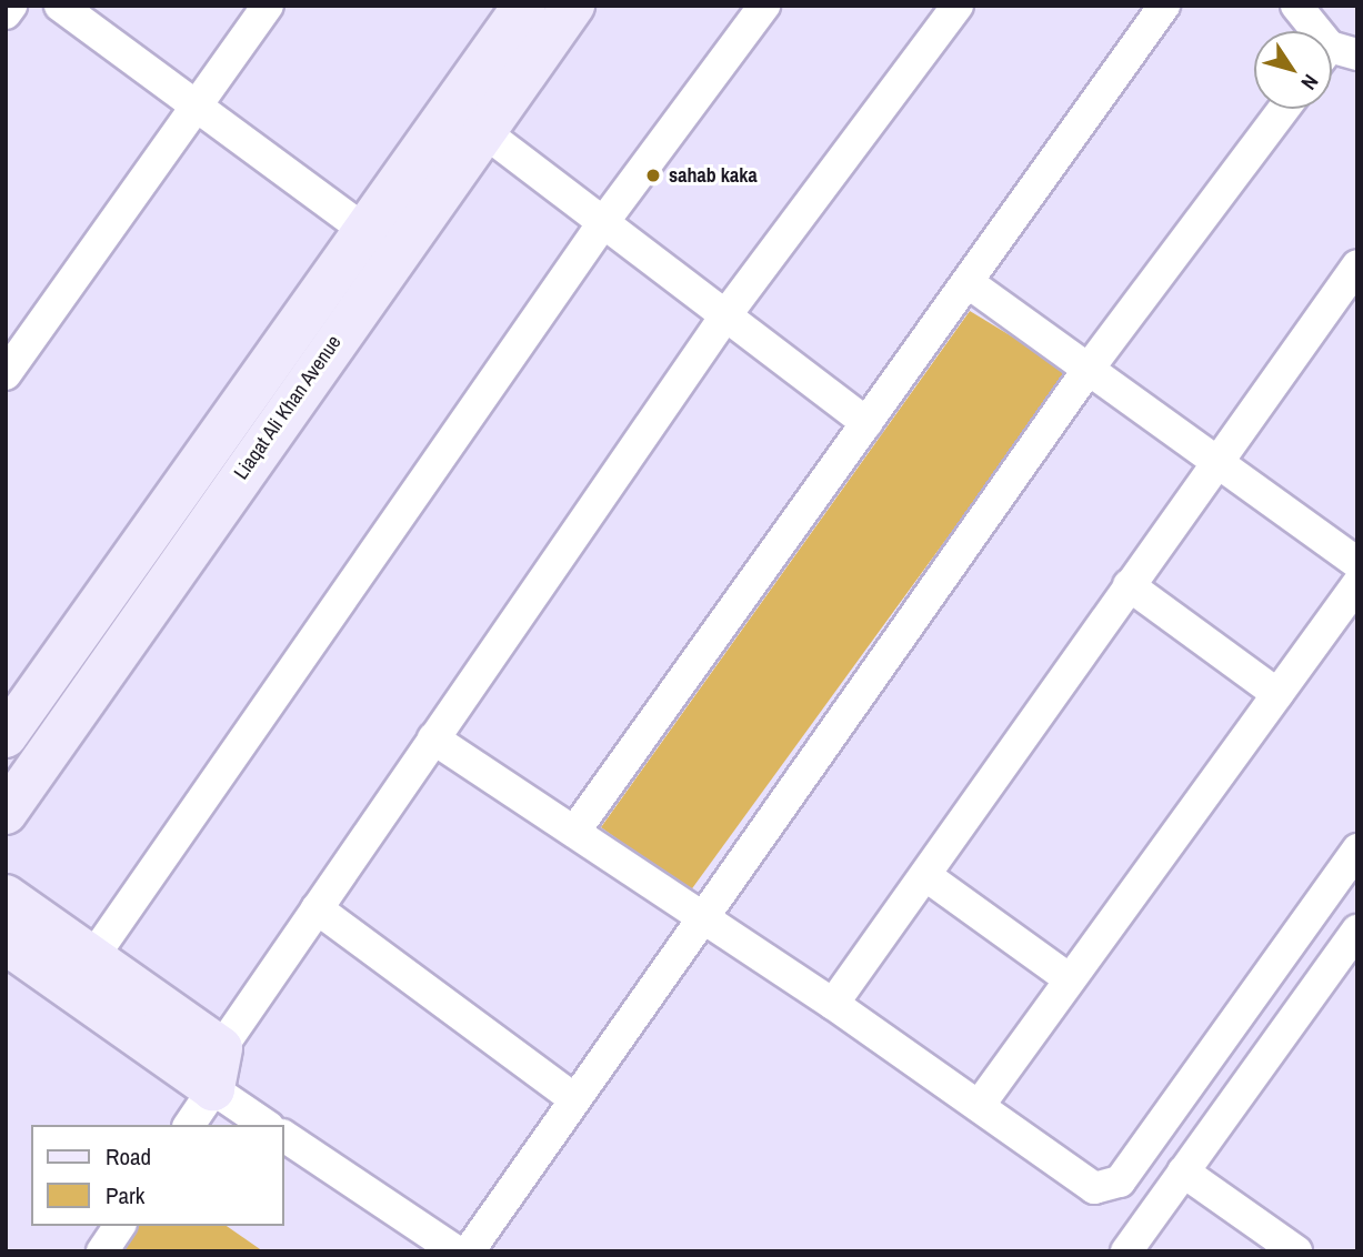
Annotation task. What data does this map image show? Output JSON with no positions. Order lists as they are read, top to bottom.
{
  "streets": {
    "street": ["Liaqat Ali Khan Avenue"]
  },
  "places": ["sahab kaka"],
  "legend": ["Road", "Park"],
  "north": "bottom right"
}
